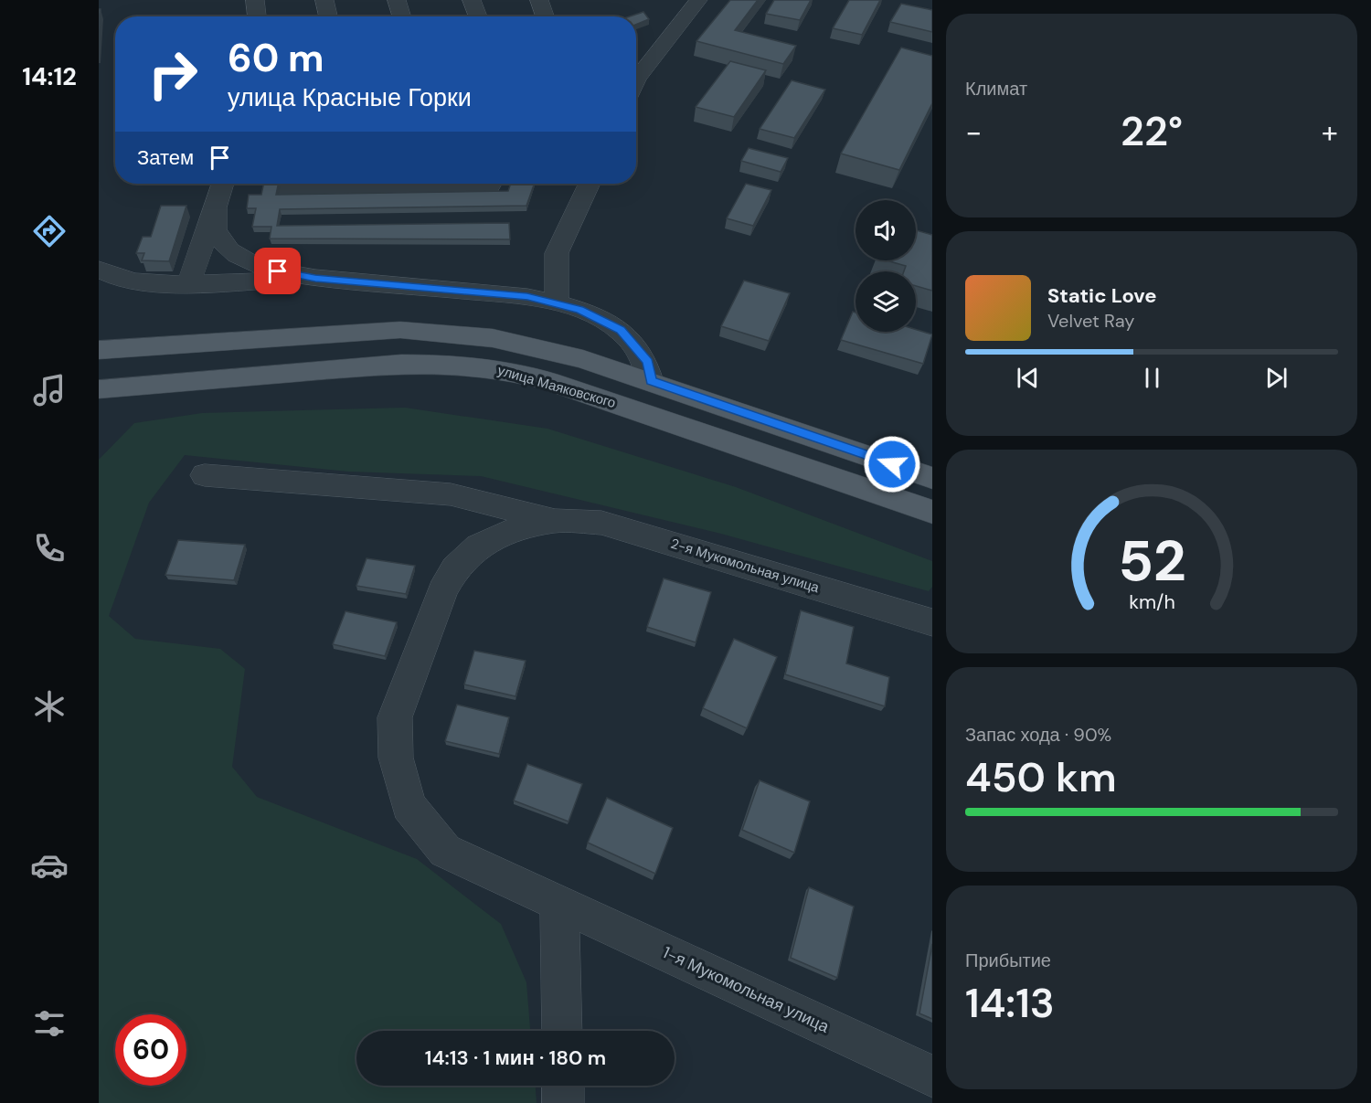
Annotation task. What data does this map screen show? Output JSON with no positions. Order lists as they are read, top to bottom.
{
  "streets": {
    "main road": ["улица Маяковского"],
    "street": ["2-я Мукомольная улица", "1-я Мукомольная улица"]
  },
  "crossings": [
    ["2-я Мукомольная улица", "1-я Мукомольная улица"]
  ],
  "page": {
    "tabs": "14:12",
    "tile": [
      "Климат",
      ["Запас хода · 90%", "450 km"],
      ["Прибытие", "14:13"]
    ],
    "turn": ["60 m", "улица Красные Горки"],
    "heat": ["−", "22°", "+"],
    "then": "Затем",
    "song": ["Static Love", "Velvet Ray"],
    "limit": "60",
    "trip": "14:13 · 1 мин · 180 m",
    "gauge": ["52", "km/h"]
  }
}
